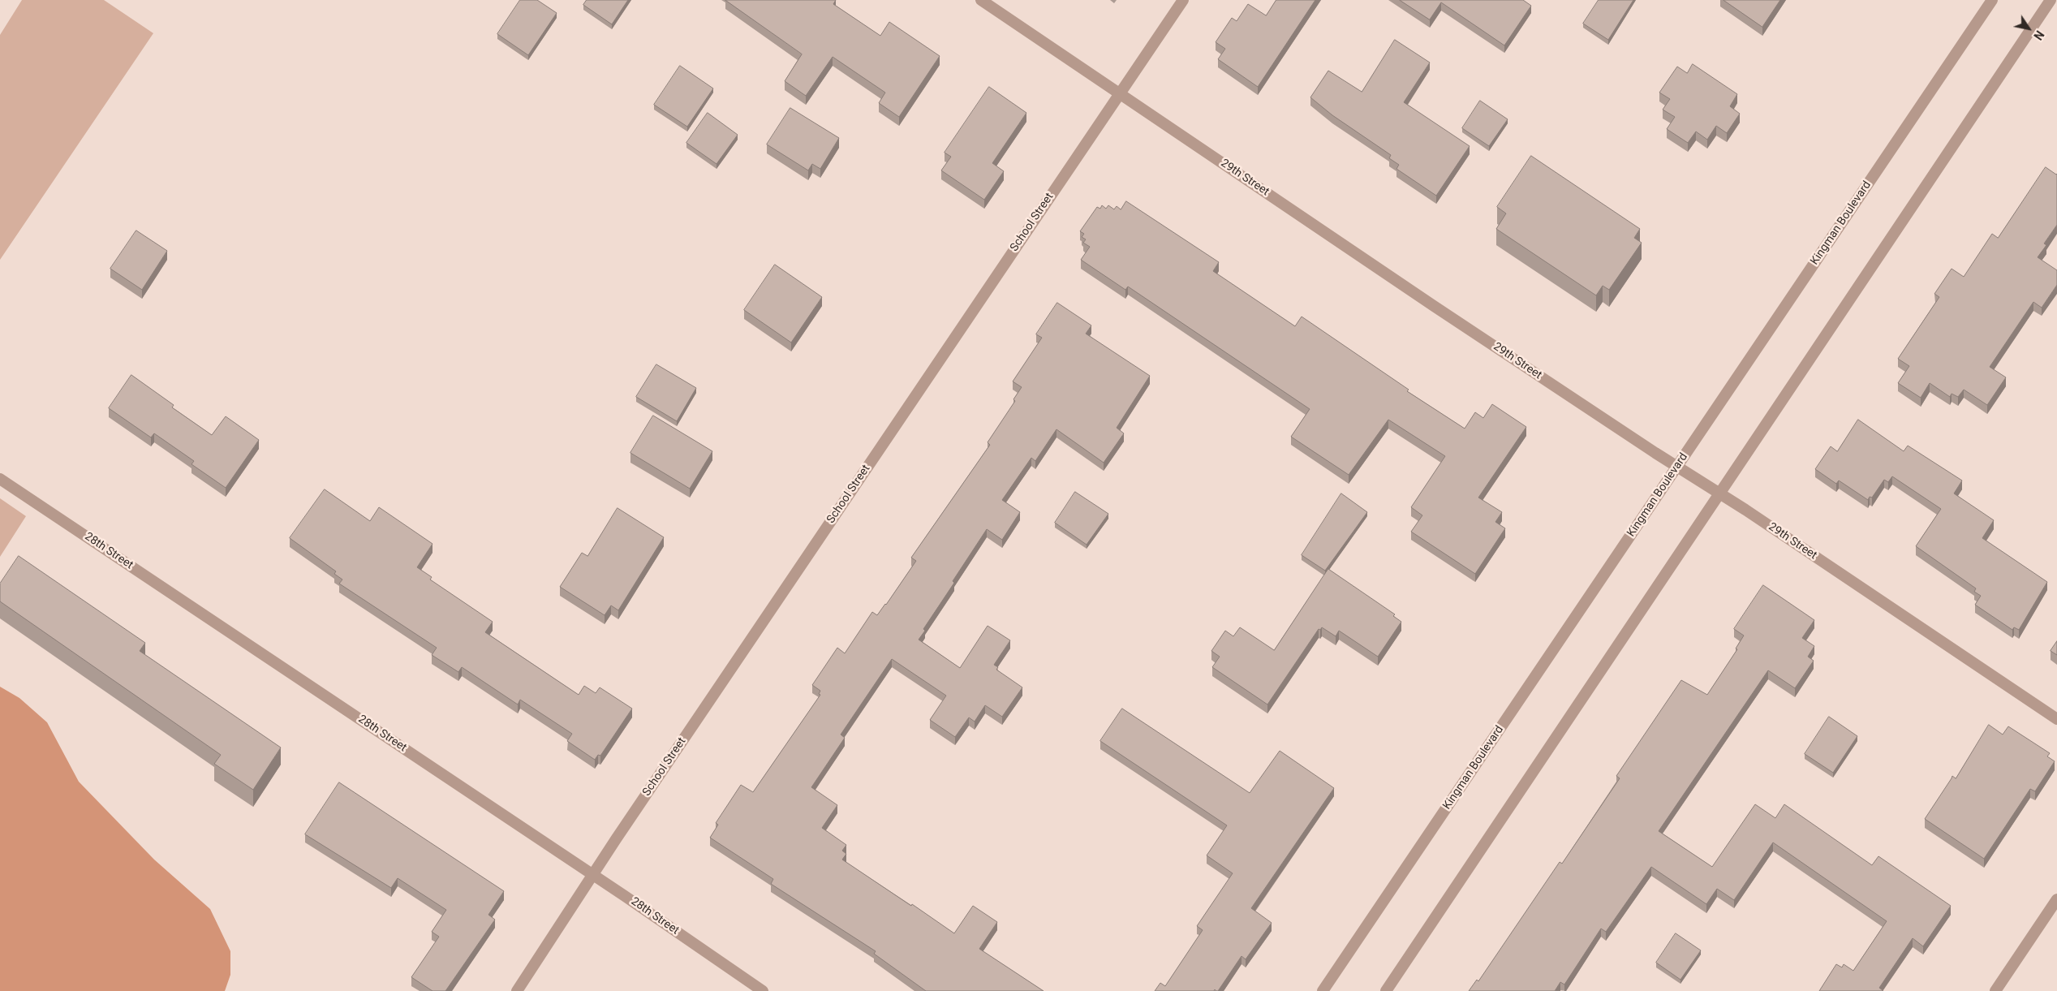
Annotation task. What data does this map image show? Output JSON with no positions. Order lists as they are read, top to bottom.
{
  "streets": {
    "street": [
      "29th Street",
      "School Street",
      "Kingman Boulevard",
      "28th Street"
    ]
  },
  "crossings": [
    ["29th Street", "School Street"],
    ["29th Street", "Kingman Boulevard"],
    ["School Street", "28th Street"]
  ],
  "north": "bottom right"
}
